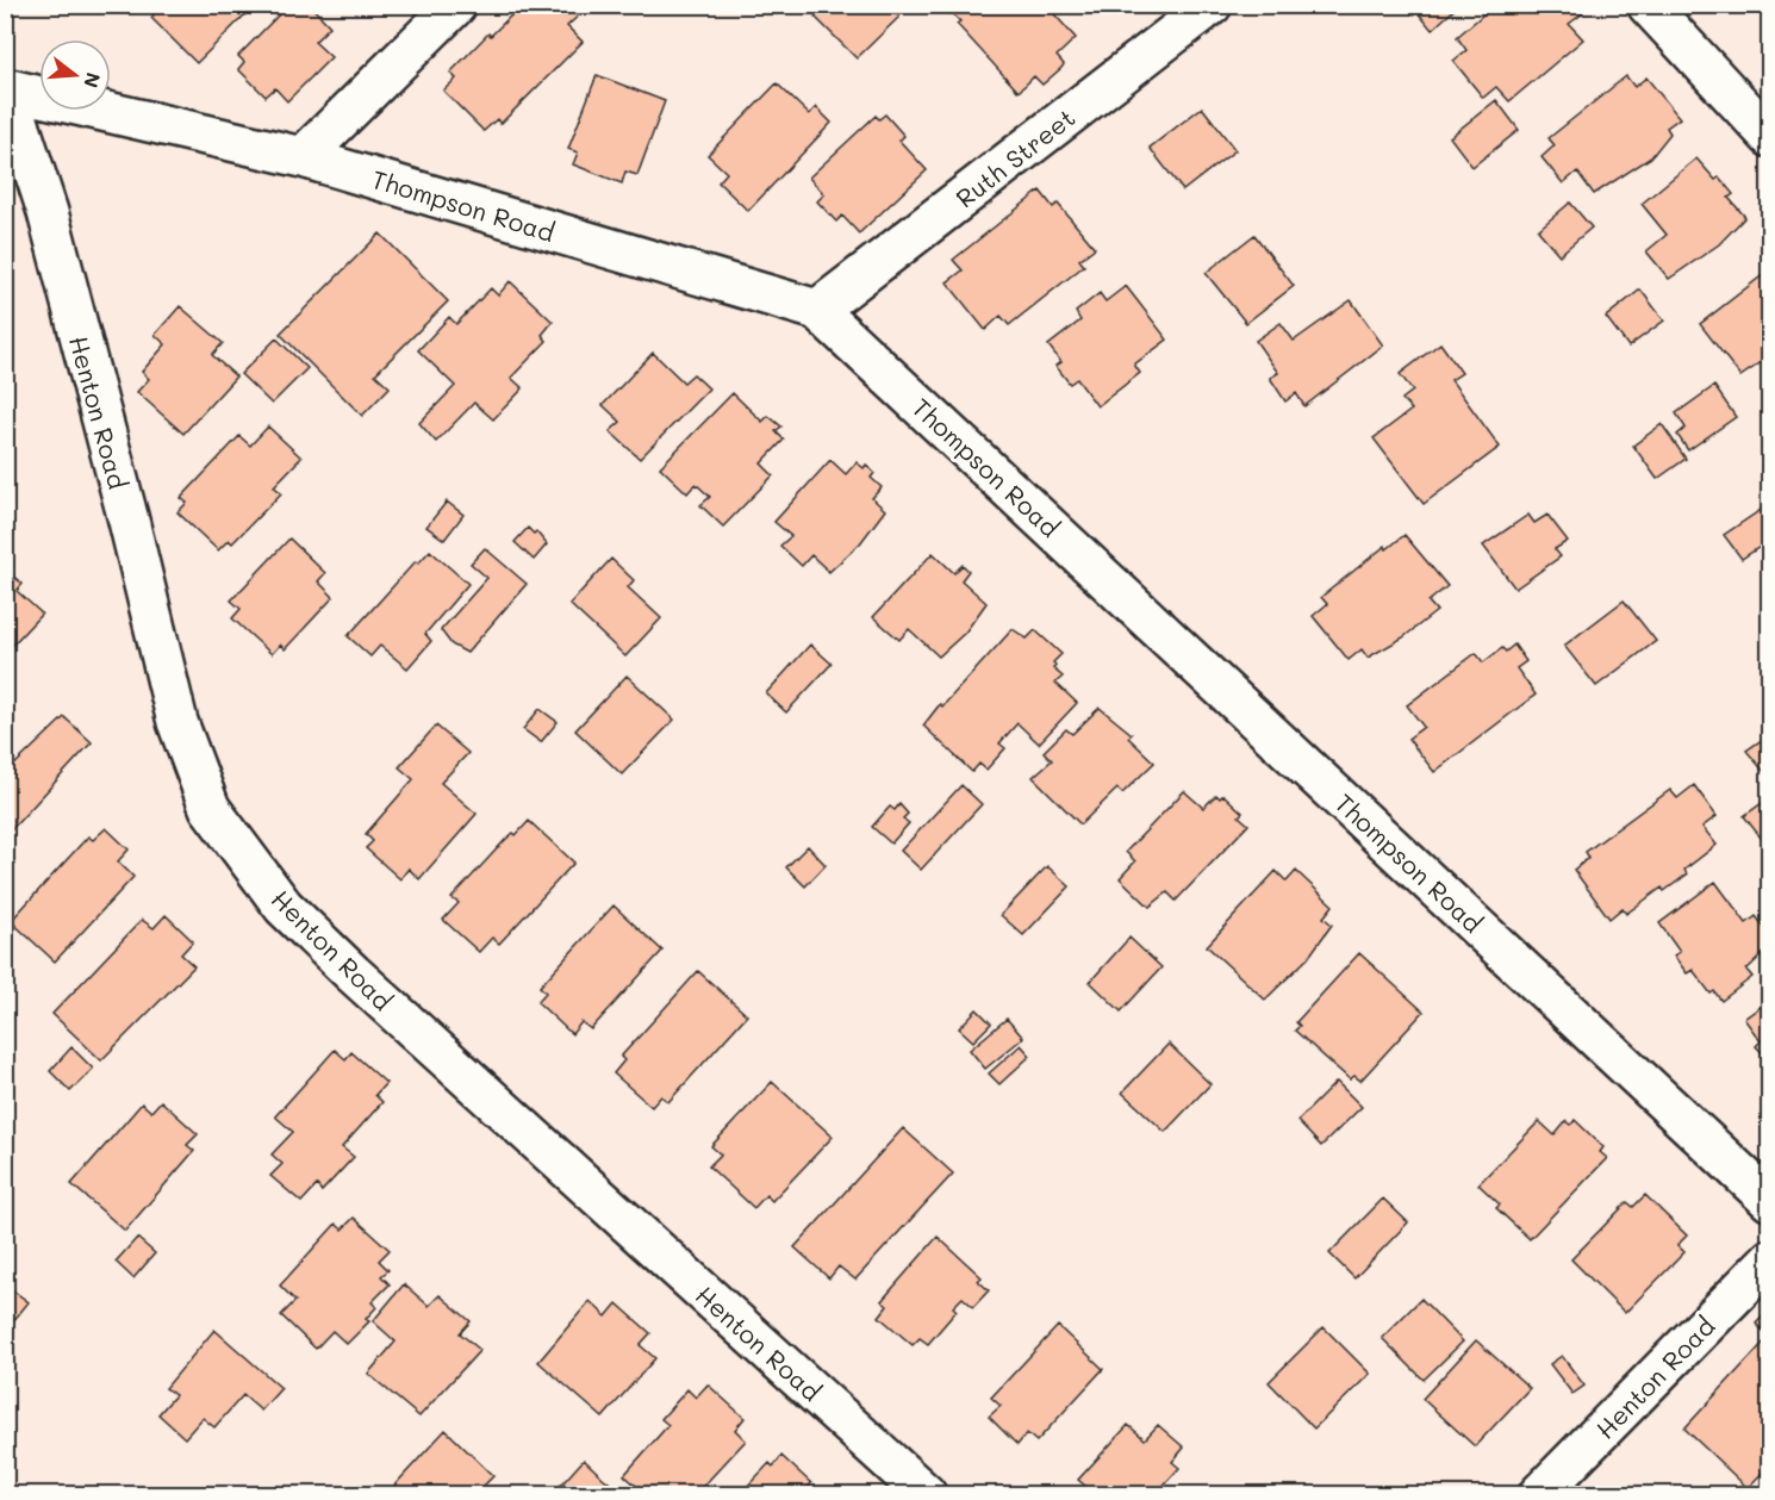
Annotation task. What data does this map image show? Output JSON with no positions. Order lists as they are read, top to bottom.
{
  "streets": {
    "street": ["Ruth Street", "Thompson Road", "Henton Road"]
  },
  "crossings": [
    ["Ruth Street", "Thompson Road"],
    ["Thompson Road", "Henton Road"]
  ],
  "north": "right"
}
